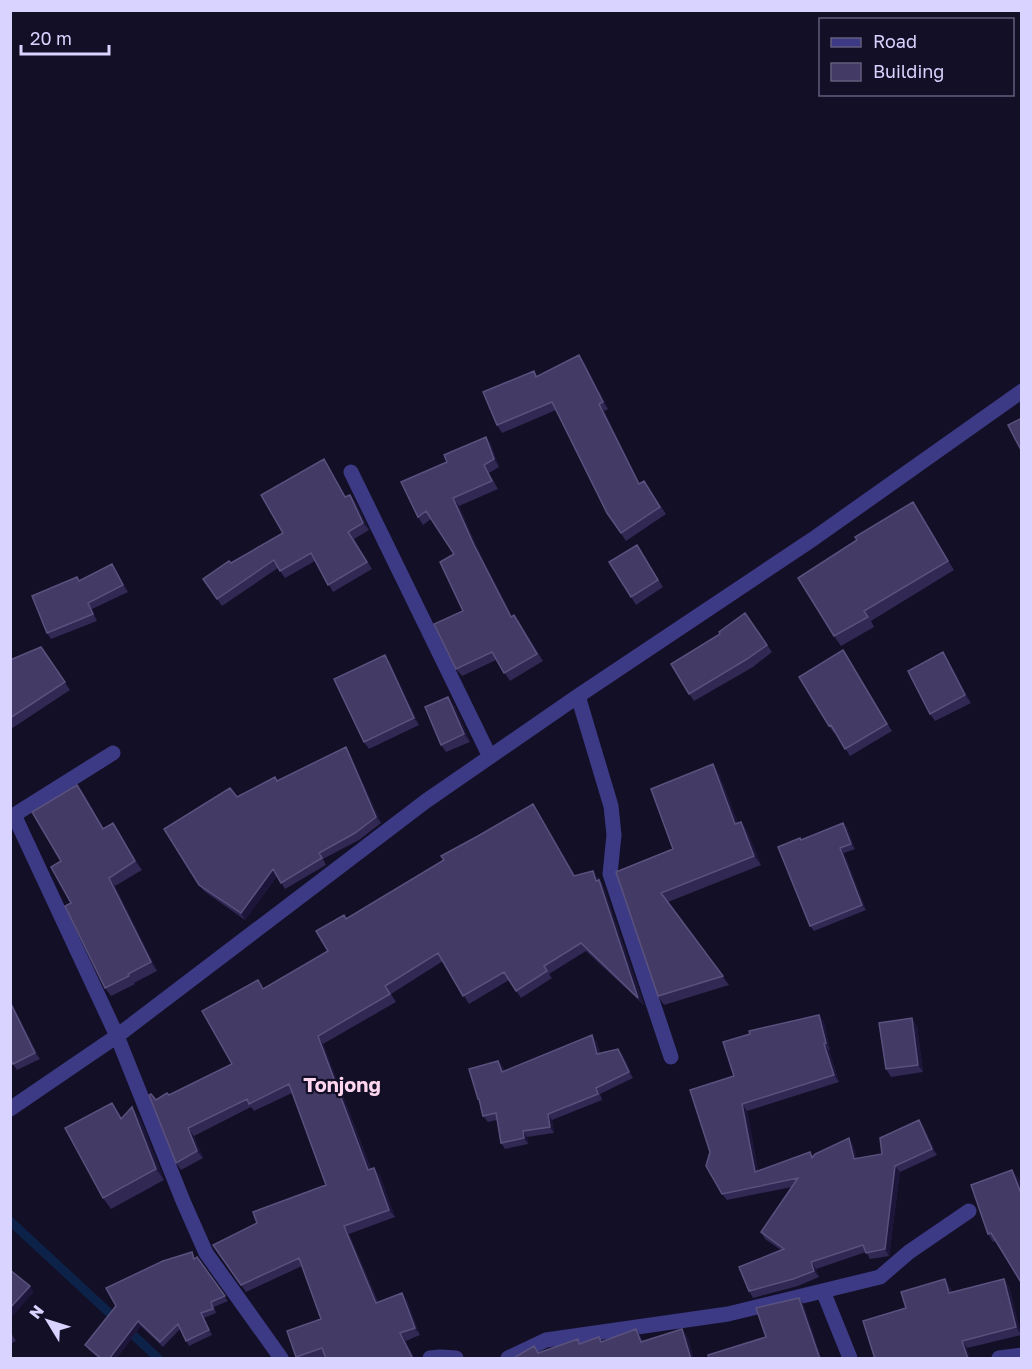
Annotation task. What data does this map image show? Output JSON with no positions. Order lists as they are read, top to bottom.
{
  "districts": ["Tonjong"],
  "legend": ["Road", "Building"],
  "scale_bar": "20 m",
  "north": "top left"
}
